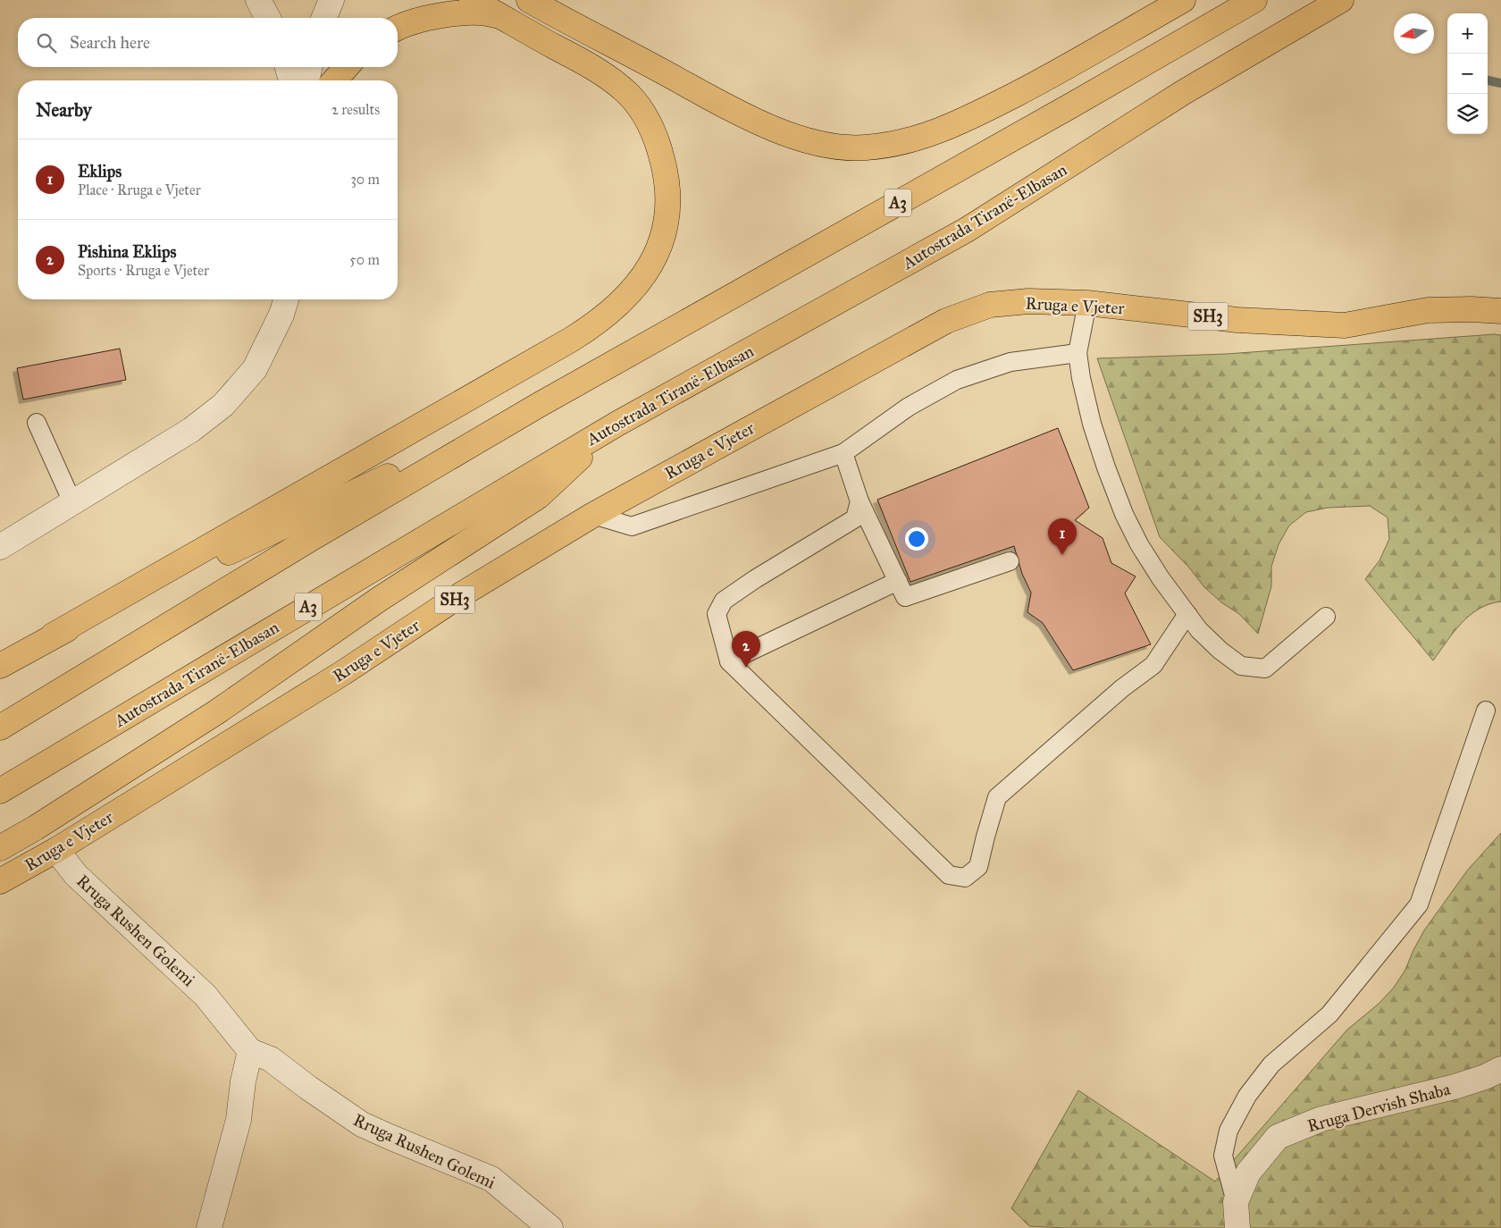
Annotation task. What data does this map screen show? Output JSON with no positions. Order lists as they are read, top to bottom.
{
  "streets": {
    "main road": [
      "A3",
      "Autostrada Tiranë-Elbasan",
      "Rruga e Vjeter",
      "SH3"
    ],
    "street": ["Rruga Rushen Golemi", "Rruga Dervish Shaba"]
  },
  "crossings": [
    ["Rruga e Vjeter", "Rruga Rushen Golemi"]
  ],
  "north": "left",
  "page": {
    "map_buttons": ["+", "−"],
    "search": "Search here",
    "heading": ["Nearby", "2 results"],
    "list": [
      {
        "mark": "1",
        "name": "Eklips",
        "note": "Place · Rruga e Vjeter",
        "value": "30 m"
      },
      {
        "mark": "2",
        "name": "Pishina Eklips",
        "note": "Sports · Rruga e Vjeter",
        "value": "50 m"
      }
    ],
    "pins": ["1", "2"]
  }
}
